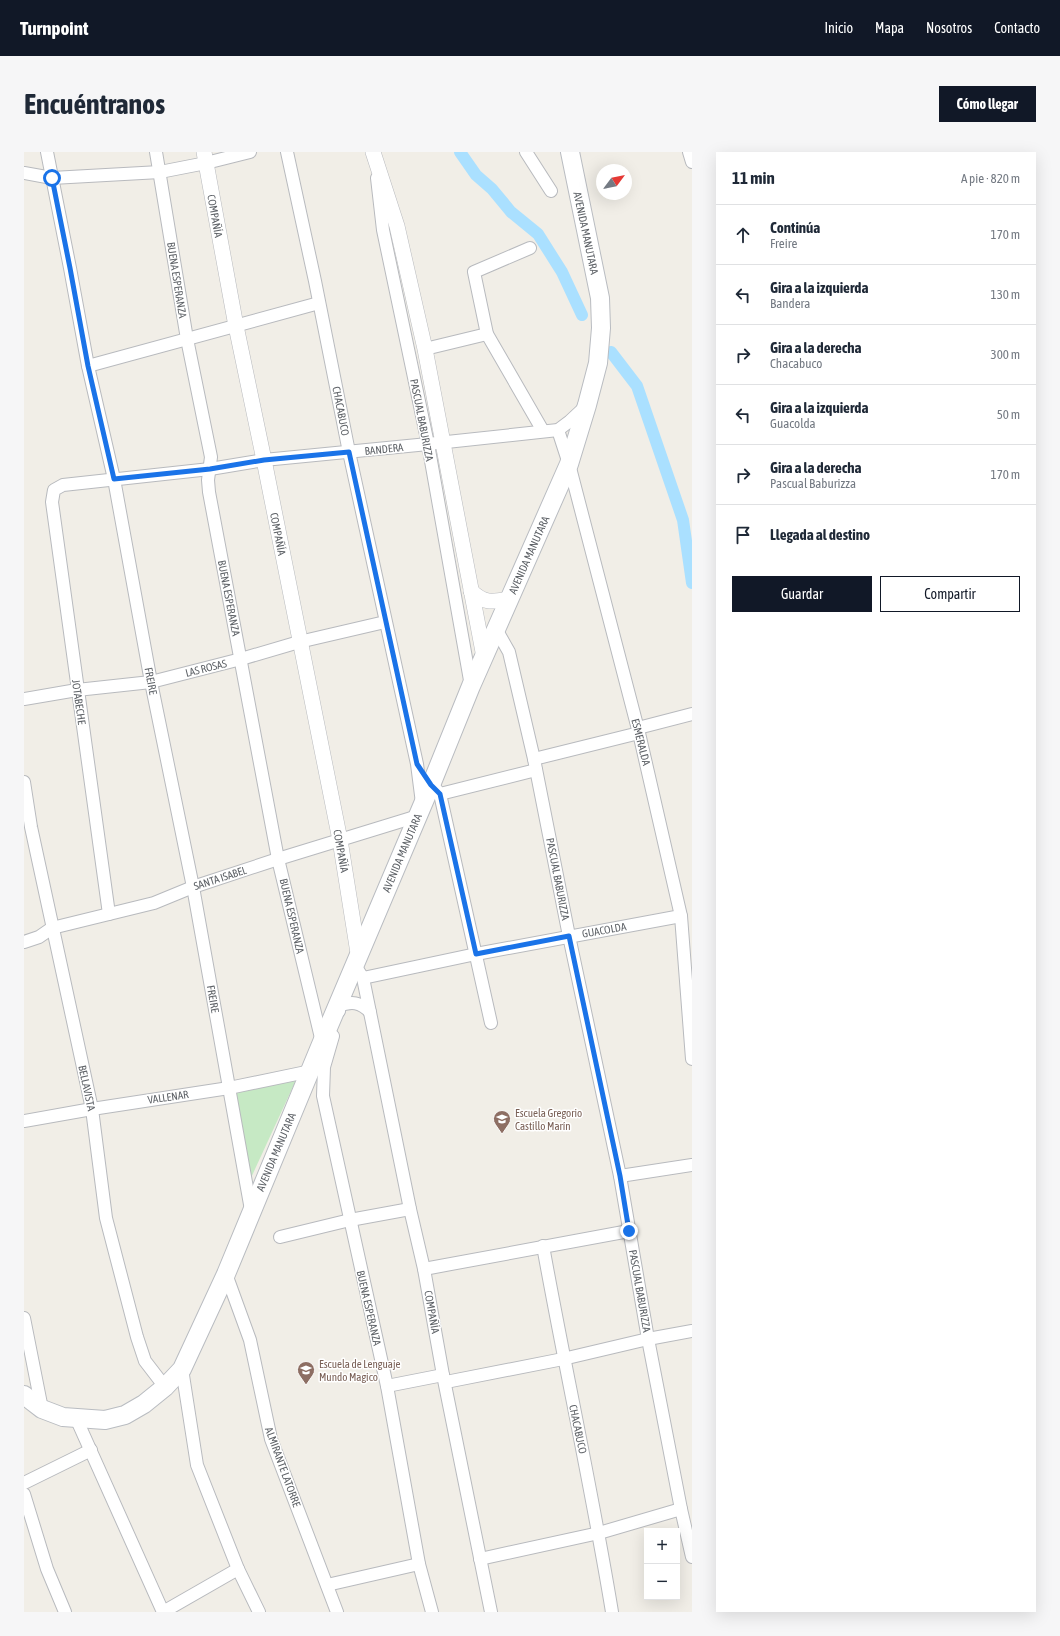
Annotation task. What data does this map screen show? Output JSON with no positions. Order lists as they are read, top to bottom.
{
  "streets": {
    "main road": ["AVENIDA MANUTARA"],
    "street": [
      "COMPAÑÍA",
      "BUENA ESPERANZA",
      "CHACABUCO",
      "PASCUAL BABURIZZA",
      "BANDERA",
      "LAS ROSAS",
      "FREIRE",
      "JOTABECHE",
      "ESMERALDA",
      "SANTA ISABEL",
      "GUACOLDA",
      "BELLAVISTA",
      "VALLENAR",
      "ALMIRANTE LATORRE"
    ]
  },
  "crossings": [
    ["COMPAÑÍA", "AVENIDA MANUTARA"],
    ["COMPAÑÍA", "BANDERA"],
    ["COMPAÑÍA", "LAS ROSAS"],
    ["COMPAÑÍA", "SANTA ISABEL"],
    ["COMPAÑÍA", "GUACOLDA"],
    ["AVENIDA MANUTARA", "BUENA ESPERANZA"],
    ["AVENIDA MANUTARA", "CHACABUCO"],
    ["AVENIDA MANUTARA", "PASCUAL BABURIZZA"],
    ["AVENIDA MANUTARA", "FREIRE"],
    ["AVENIDA MANUTARA", "ESMERALDA"],
    ["AVENIDA MANUTARA", "SANTA ISABEL"],
    ["AVENIDA MANUTARA", "GUACOLDA"],
    ["AVENIDA MANUTARA", "BELLAVISTA"],
    ["AVENIDA MANUTARA", "VALLENAR"],
    ["AVENIDA MANUTARA", "ALMIRANTE LATORRE"],
    ["BUENA ESPERANZA", "BANDERA"],
    ["BUENA ESPERANZA", "LAS ROSAS"],
    ["BUENA ESPERANZA", "SANTA ISABEL"],
    ["CHACABUCO", "BANDERA"],
    ["CHACABUCO", "LAS ROSAS"],
    ["CHACABUCO", "SANTA ISABEL"],
    ["CHACABUCO", "GUACOLDA"],
    ["PASCUAL BABURIZZA", "BANDERA"],
    ["PASCUAL BABURIZZA", "GUACOLDA"],
    ["BANDERA", "FREIRE"],
    ["BANDERA", "JOTABECHE"],
    ["BANDERA", "ESMERALDA"],
    ["LAS ROSAS", "FREIRE"],
    ["LAS ROSAS", "JOTABECHE"],
    ["FREIRE", "SANTA ISABEL"],
    ["FREIRE", "VALLENAR"],
    ["JOTABECHE", "SANTA ISABEL"],
    ["ESMERALDA", "GUACOLDA"],
    ["SANTA ISABEL", "BELLAVISTA"],
    ["BELLAVISTA", "VALLENAR"]
  ],
  "places": {
    "school or university": ["Escuela Gregorio Castillo Marín", "Escuela de Lenguaje Mundo Magico"]
  },
  "north": "top right",
  "page": {
    "header": "Turnpoint",
    "nav": [
      "Inicio",
      "Mapa",
      "Nosotros",
      "Contacto"
    ],
    "buttons": [
      "Cómo llegar",
      ["Guardar", "Compartir"]
    ],
    "title": "Encuéntranos",
    "heading": ["11 min", "A pie · 820 m"],
    "list": [
      ["Continúa", "Freire", "170 m"],
      ["Gira a la izquierda", "Bandera", "130 m"],
      ["Gira a la derecha", "Chacabuco", "300 m"],
      ["Gira a la izquierda", "Guacolda", "50 m"],
      ["Gira a la derecha", "Pascual Baburizza", "170 m"],
      "Llegada al destino"
    ],
    "map_buttons": ["+", "−"]
  }
}
